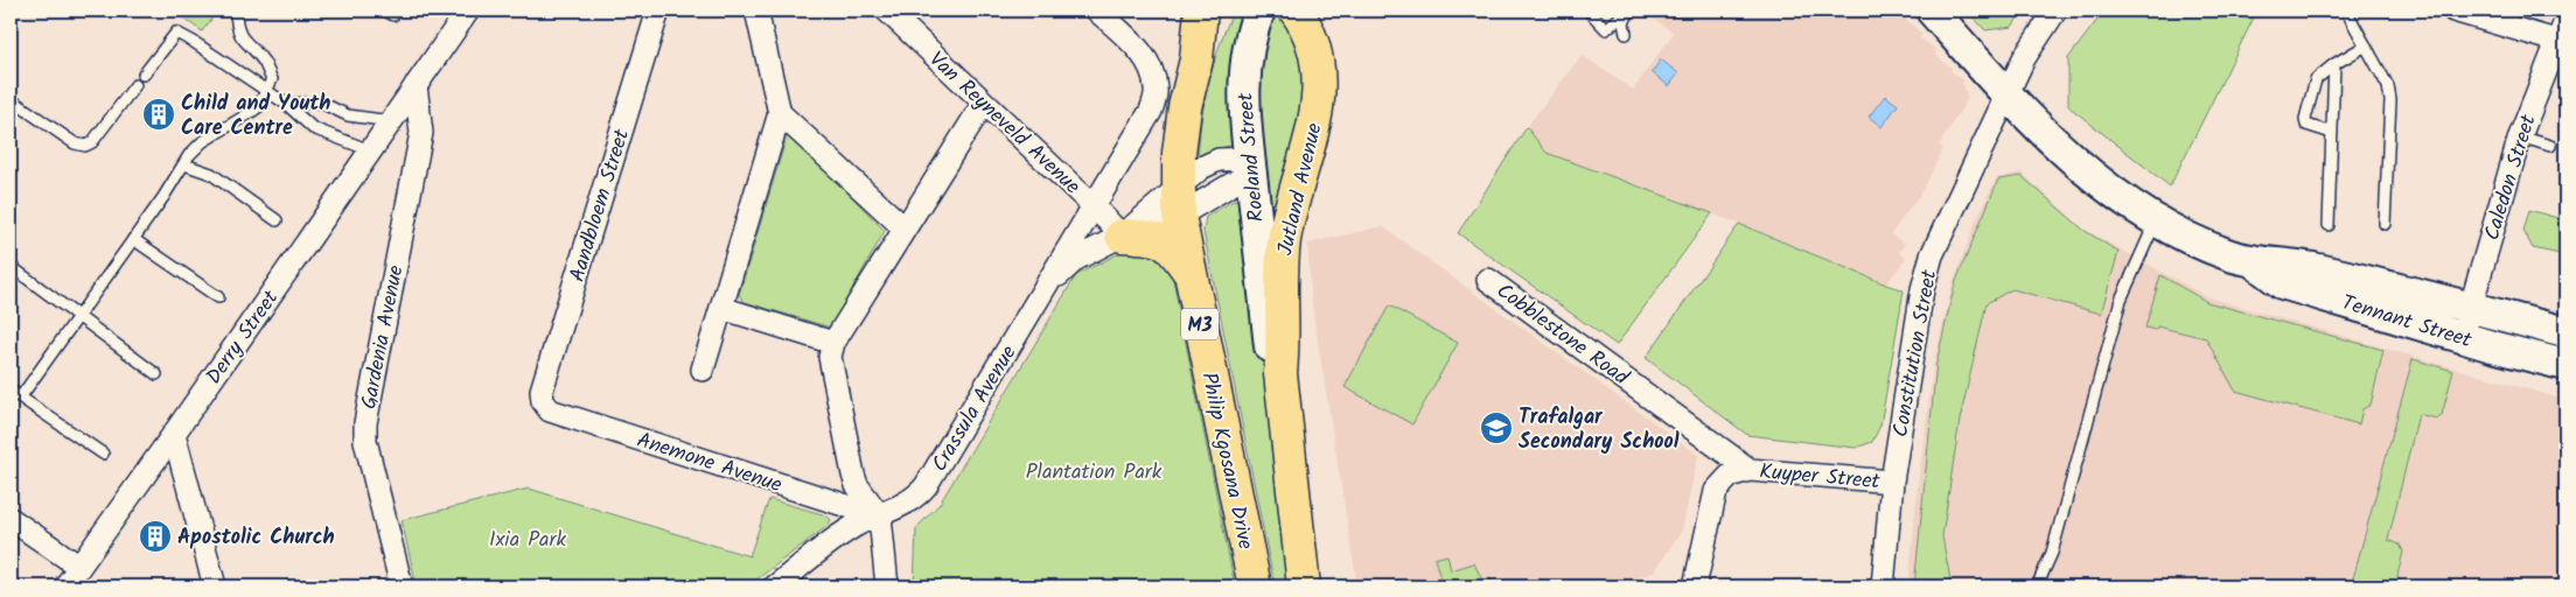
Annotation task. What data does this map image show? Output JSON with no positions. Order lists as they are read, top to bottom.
{
  "streets": {
    "main road": [
      "Roeland Street",
      "Jutland Avenue",
      "Tennant Street",
      "M3",
      "Philip Kgosana Drive"
    ],
    "street": [
      "Van Reyneveld Avenue",
      "Caledon Street",
      "Aandbloem Street",
      "Cobblestone Road",
      "Derry Street",
      "Gardenia Avenue",
      "Constitution Street",
      "Crassula Avenue",
      "Anemone Avenue",
      "Kuyper Street"
    ]
  },
  "crossings": [
    ["Van Reyneveld Avenue", "Crassula Avenue"],
    ["Roeland Street", "Jutland Avenue"],
    ["Roeland Street", "Crassula Avenue"],
    ["Caledon Street", "Tennant Street"],
    ["Aandbloem Street", "Anemone Avenue"],
    ["Tennant Street", "Constitution Street"],
    ["M3", "Philip Kgosana Drive"],
    ["Cobblestone Road", "Kuyper Street"],
    ["Derry Street", "Gardenia Avenue"],
    ["Constitution Street", "Kuyper Street"],
    ["Crassula Avenue", "Philip Kgosana Drive"],
    ["Crassula Avenue", "Anemone Avenue"]
  ],
  "parks": ["Plantation Park", "Ixia Park"],
  "places": {
    "building": ["Child and Youth Care Centre", "Apostolic Church"],
    "school or university": ["Trafalgar Secondary School"]
  }
}
